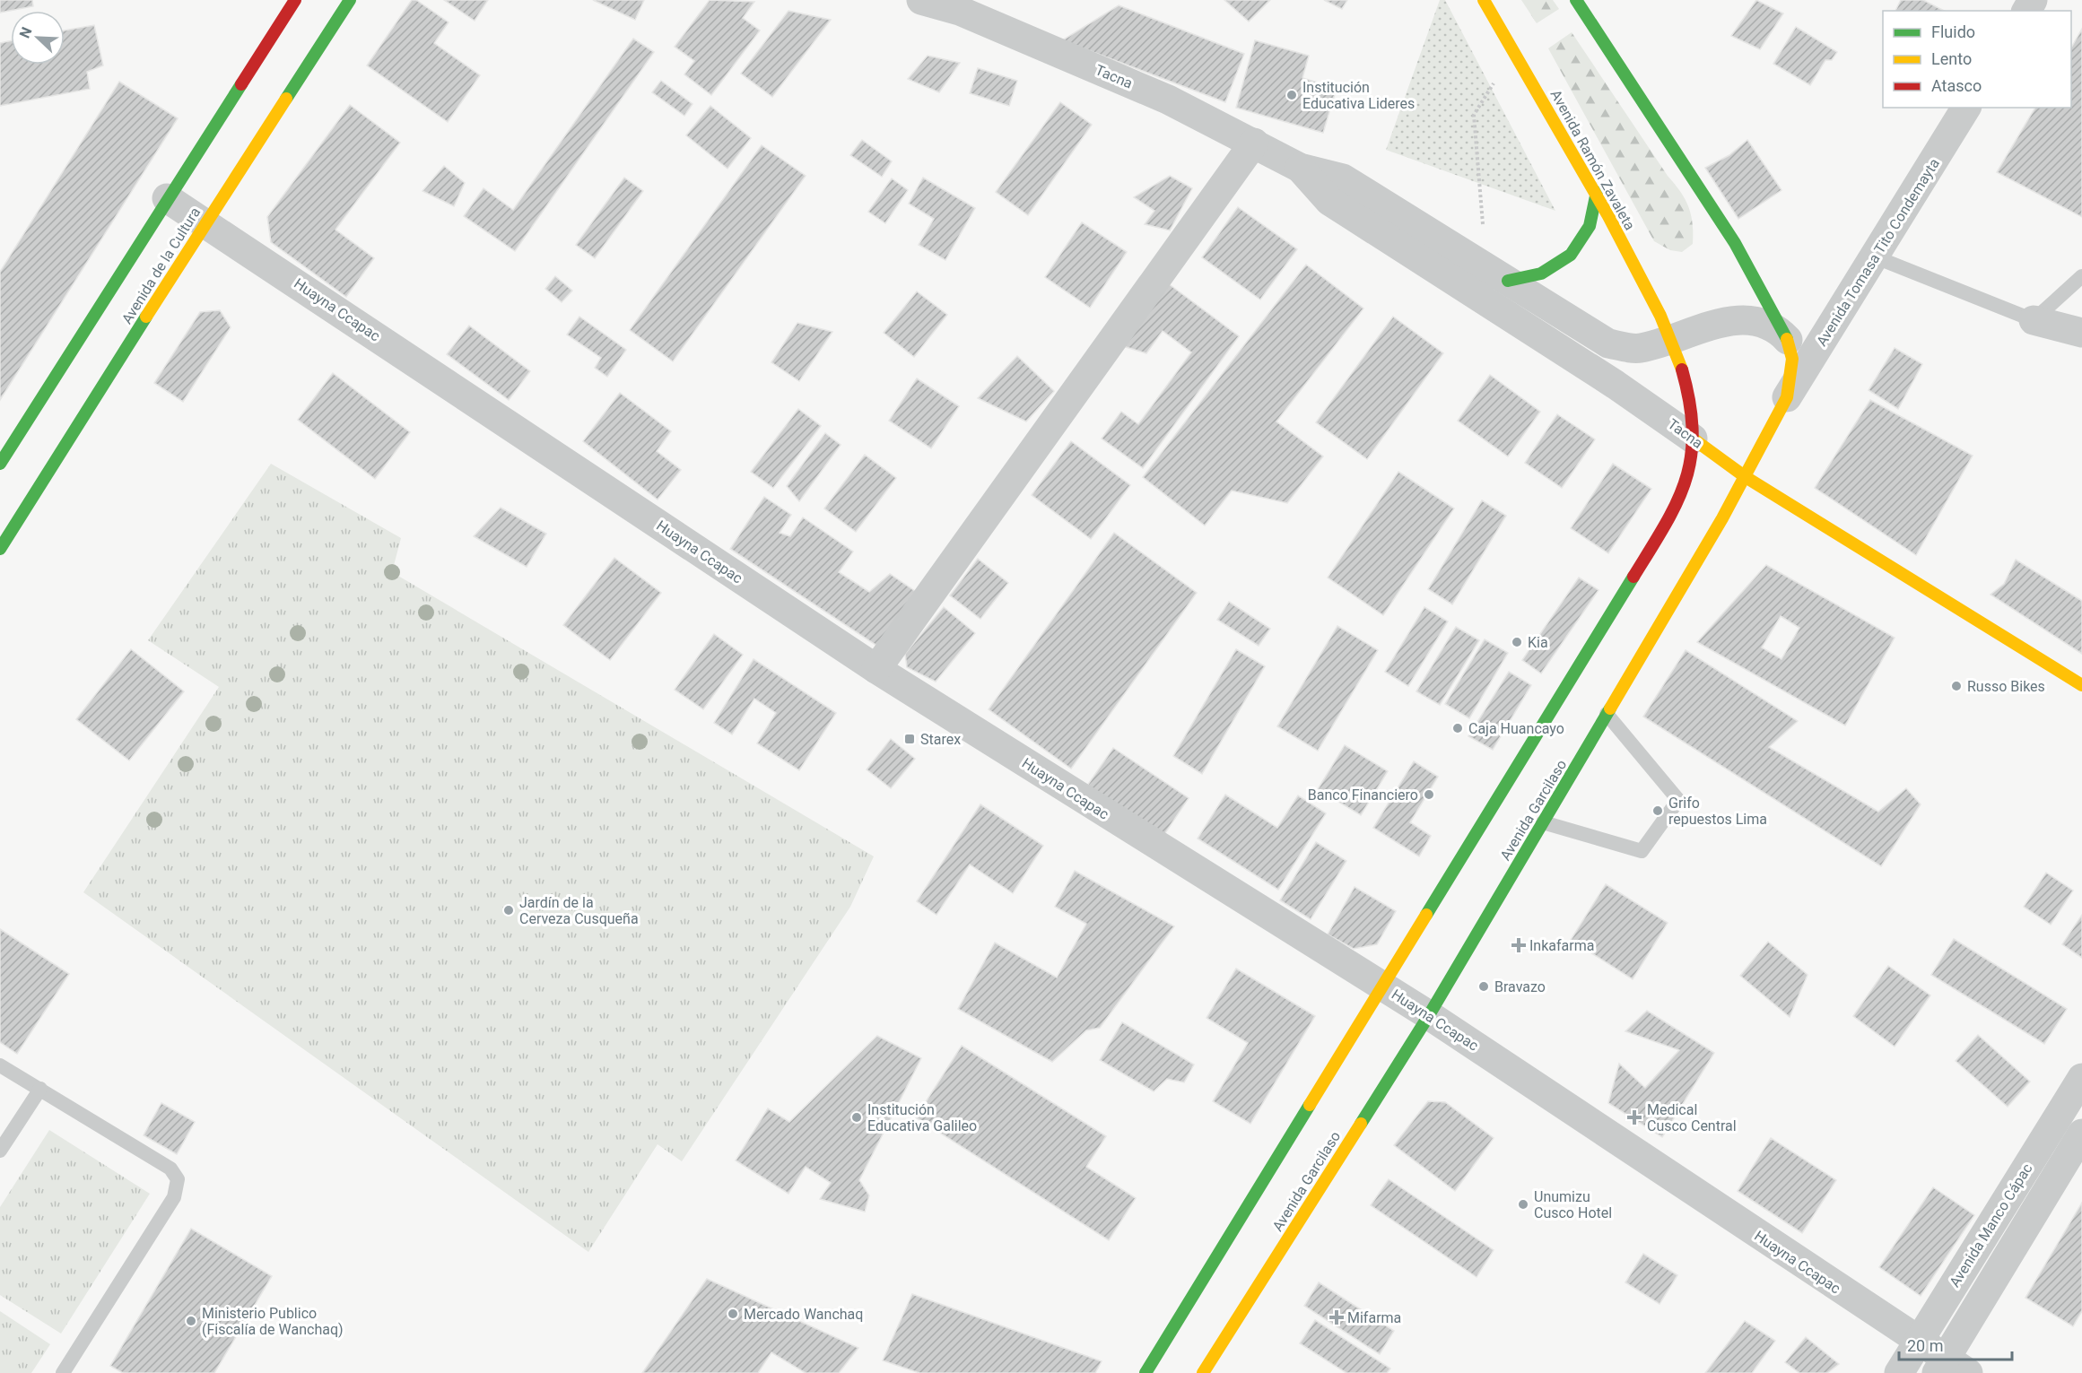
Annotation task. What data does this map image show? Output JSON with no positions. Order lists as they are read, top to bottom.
{
  "streets": {
    "main road": [
      "Tacna",
      "Avenida Ramón Zavaleta",
      "Avenida de la Cultura",
      "Avenida Garcilaso"
    ],
    "street": ["Avenida Tomasa Tito Condemayta", "Huayna Ccapac", "Avenida Manco Cápac"]
  },
  "crossings": [
    ["Tacna", "Avenida Ramón Zavaleta"],
    ["Tacna", "Avenida Garcilaso"],
    ["Avenida Tomasa Tito Condemayta", "Avenida Garcilaso"],
    ["Avenida de la Cultura", "Huayna Ccapac"],
    ["Huayna Ccapac", "Avenida Garcilaso"],
    ["Huayna Ccapac", "Avenida Manco Cápac"]
  ],
  "places": {
    "other": [
      "Institución Educativa Lideres",
      "Kia",
      "Russo Bikes",
      "Caja Huancayo",
      "Banco Financiero",
      "Grifo repuestos Lima",
      "Jardín de la Cerveza Cusqueña",
      "Bravazo",
      "Institución Educativa Galileo",
      "Unumizu Cusco Hotel",
      "Mercado Wanchaq",
      "Ministerio Publico (Fiscalía de Wanchaq)"
    ],
    "transit": ["Starex"],
    "health": ["Inkafarma", "Medical Cusco Central", "Mifarma"]
  },
  "legend": ["Fluido", "Lento", "Atasco"],
  "scale_bar": "20 m",
  "north": "top left"
}
